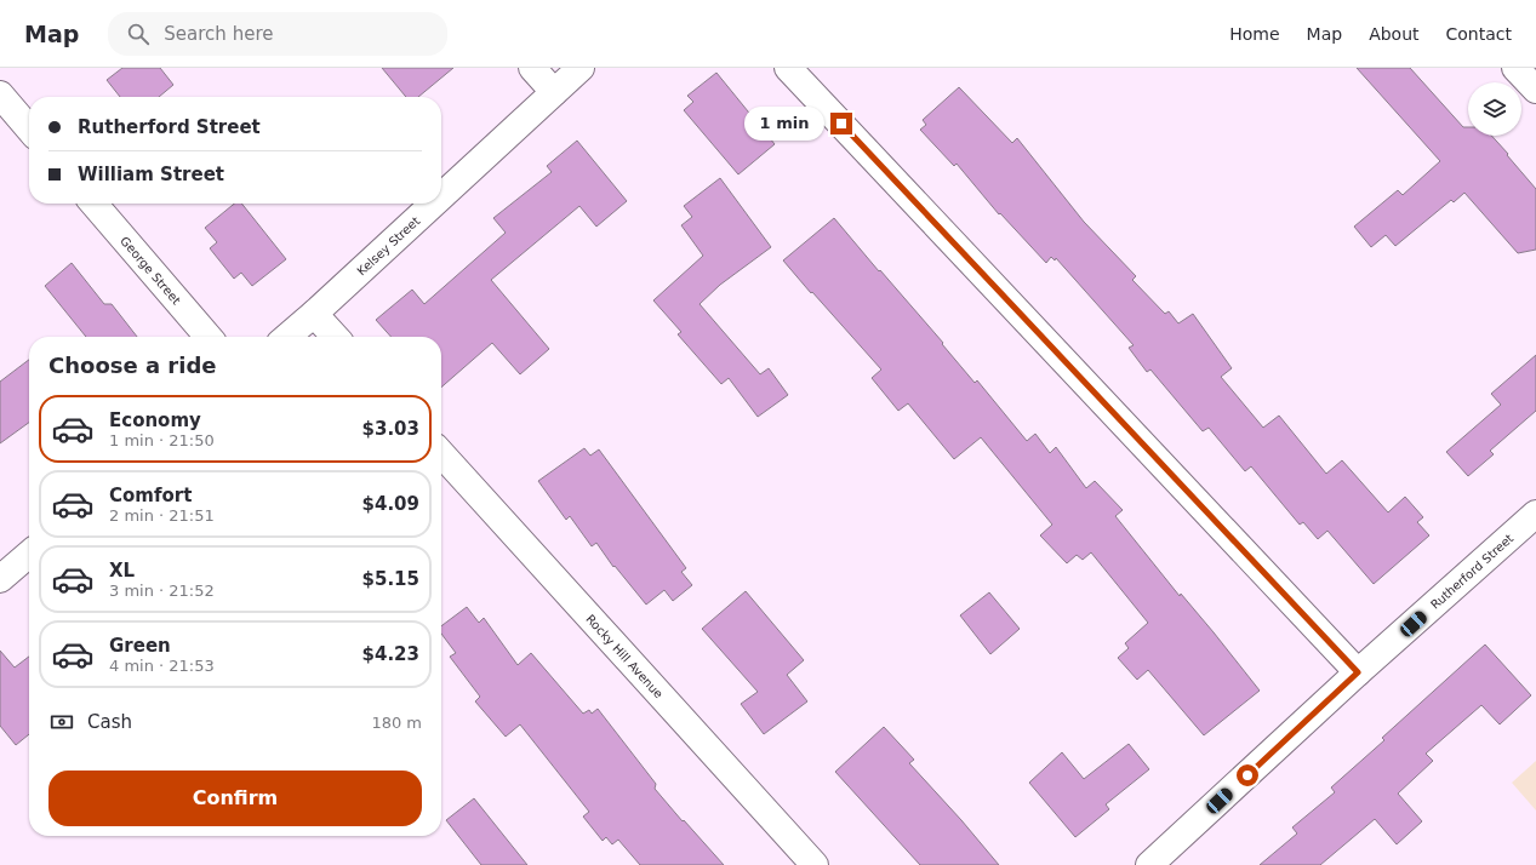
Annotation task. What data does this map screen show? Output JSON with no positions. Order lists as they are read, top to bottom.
{
  "streets": {
    "street": [
      "Kelsey Street",
      "George Street",
      "Rutherford Street",
      "Rocky Hill Avenue"
    ]
  },
  "page": {
    "header": "Map",
    "search": "Search here",
    "nav": [
      "Home",
      "Map",
      "About",
      "Contact"
    ],
    "banner": ["Rutherford Street", "William Street"],
    "bubble": "1 min",
    "heading": "Choose a ride",
    "list": [
      {
        "name": "Economy",
        "note": "1 min · 21:50",
        "value": "$3.03"
      },
      {
        "name": "Comfort",
        "note": "2 min · 21:51",
        "value": "$4.09"
      },
      {
        "name": "XL",
        "note": "3 min · 21:52",
        "value": "$5.15"
      },
      {
        "name": "Green",
        "note": "4 min · 21:53",
        "value": "$4.23"
      }
    ],
    "pay": ["Cash", "180 m"],
    "buttons": "Confirm"
  }
}
